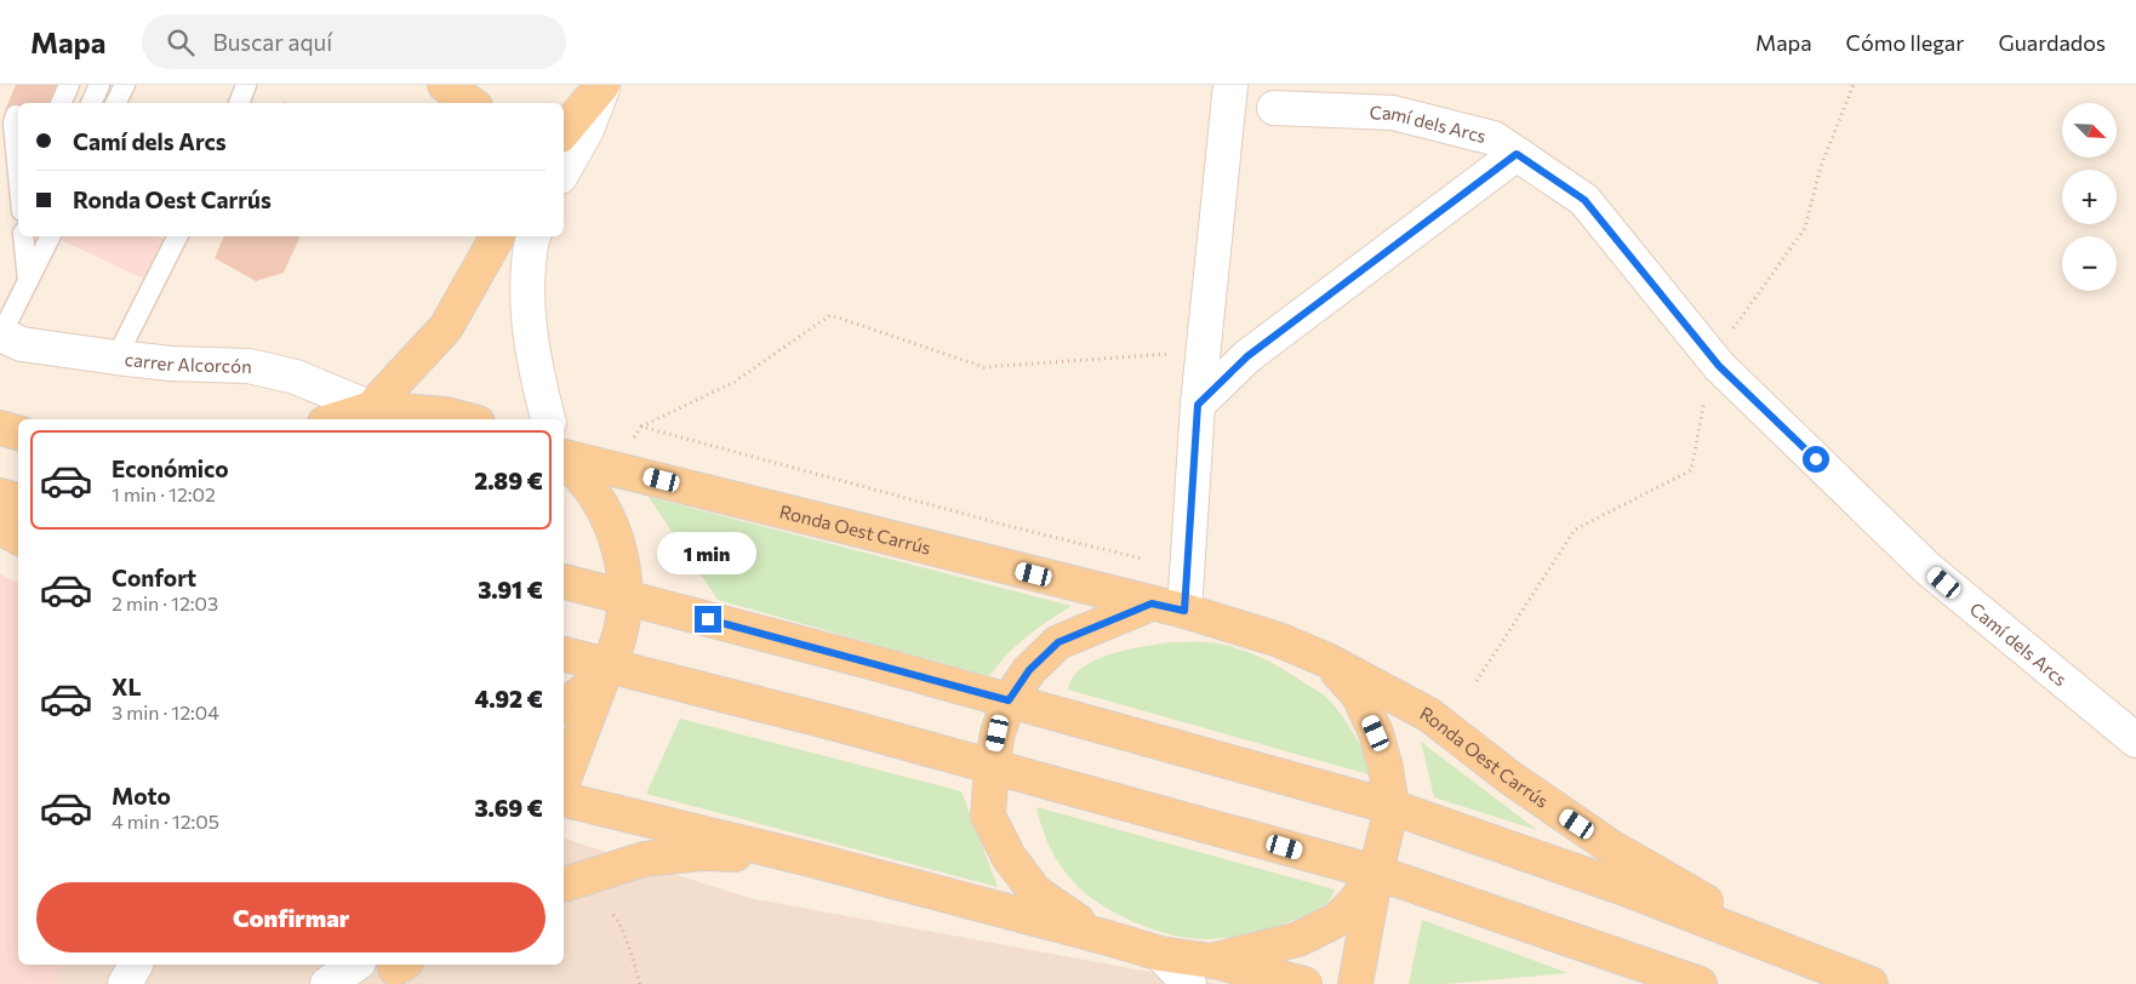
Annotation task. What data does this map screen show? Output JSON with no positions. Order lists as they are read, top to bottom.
{
  "streets": {
    "main road": ["Ronda Oest Carrús"],
    "street": ["Camí dels Arcs", "carrer Alcorcón"]
  },
  "north": "bottom right",
  "page": {
    "header": "Mapa",
    "search": "Buscar aquí",
    "nav": ["Mapa", "Cómo llegar", "Guardados"],
    "map_buttons": ["+", "−"],
    "banner": ["Camí dels Arcs", "Ronda Oest Carrús"],
    "list": [
      {
        "name": "Económico",
        "note": "1 min · 12:02",
        "value": "2.89 €"
      },
      {
        "name": "Confort",
        "note": "2 min · 12:03",
        "value": "3.91 €"
      },
      {
        "name": "XL",
        "note": "3 min · 12:04",
        "value": "4.92 €"
      },
      {
        "name": "Moto",
        "note": "4 min · 12:05",
        "value": "3.69 €"
      }
    ],
    "bubble": "1 min",
    "buttons": "Confirmar"
  }
}
